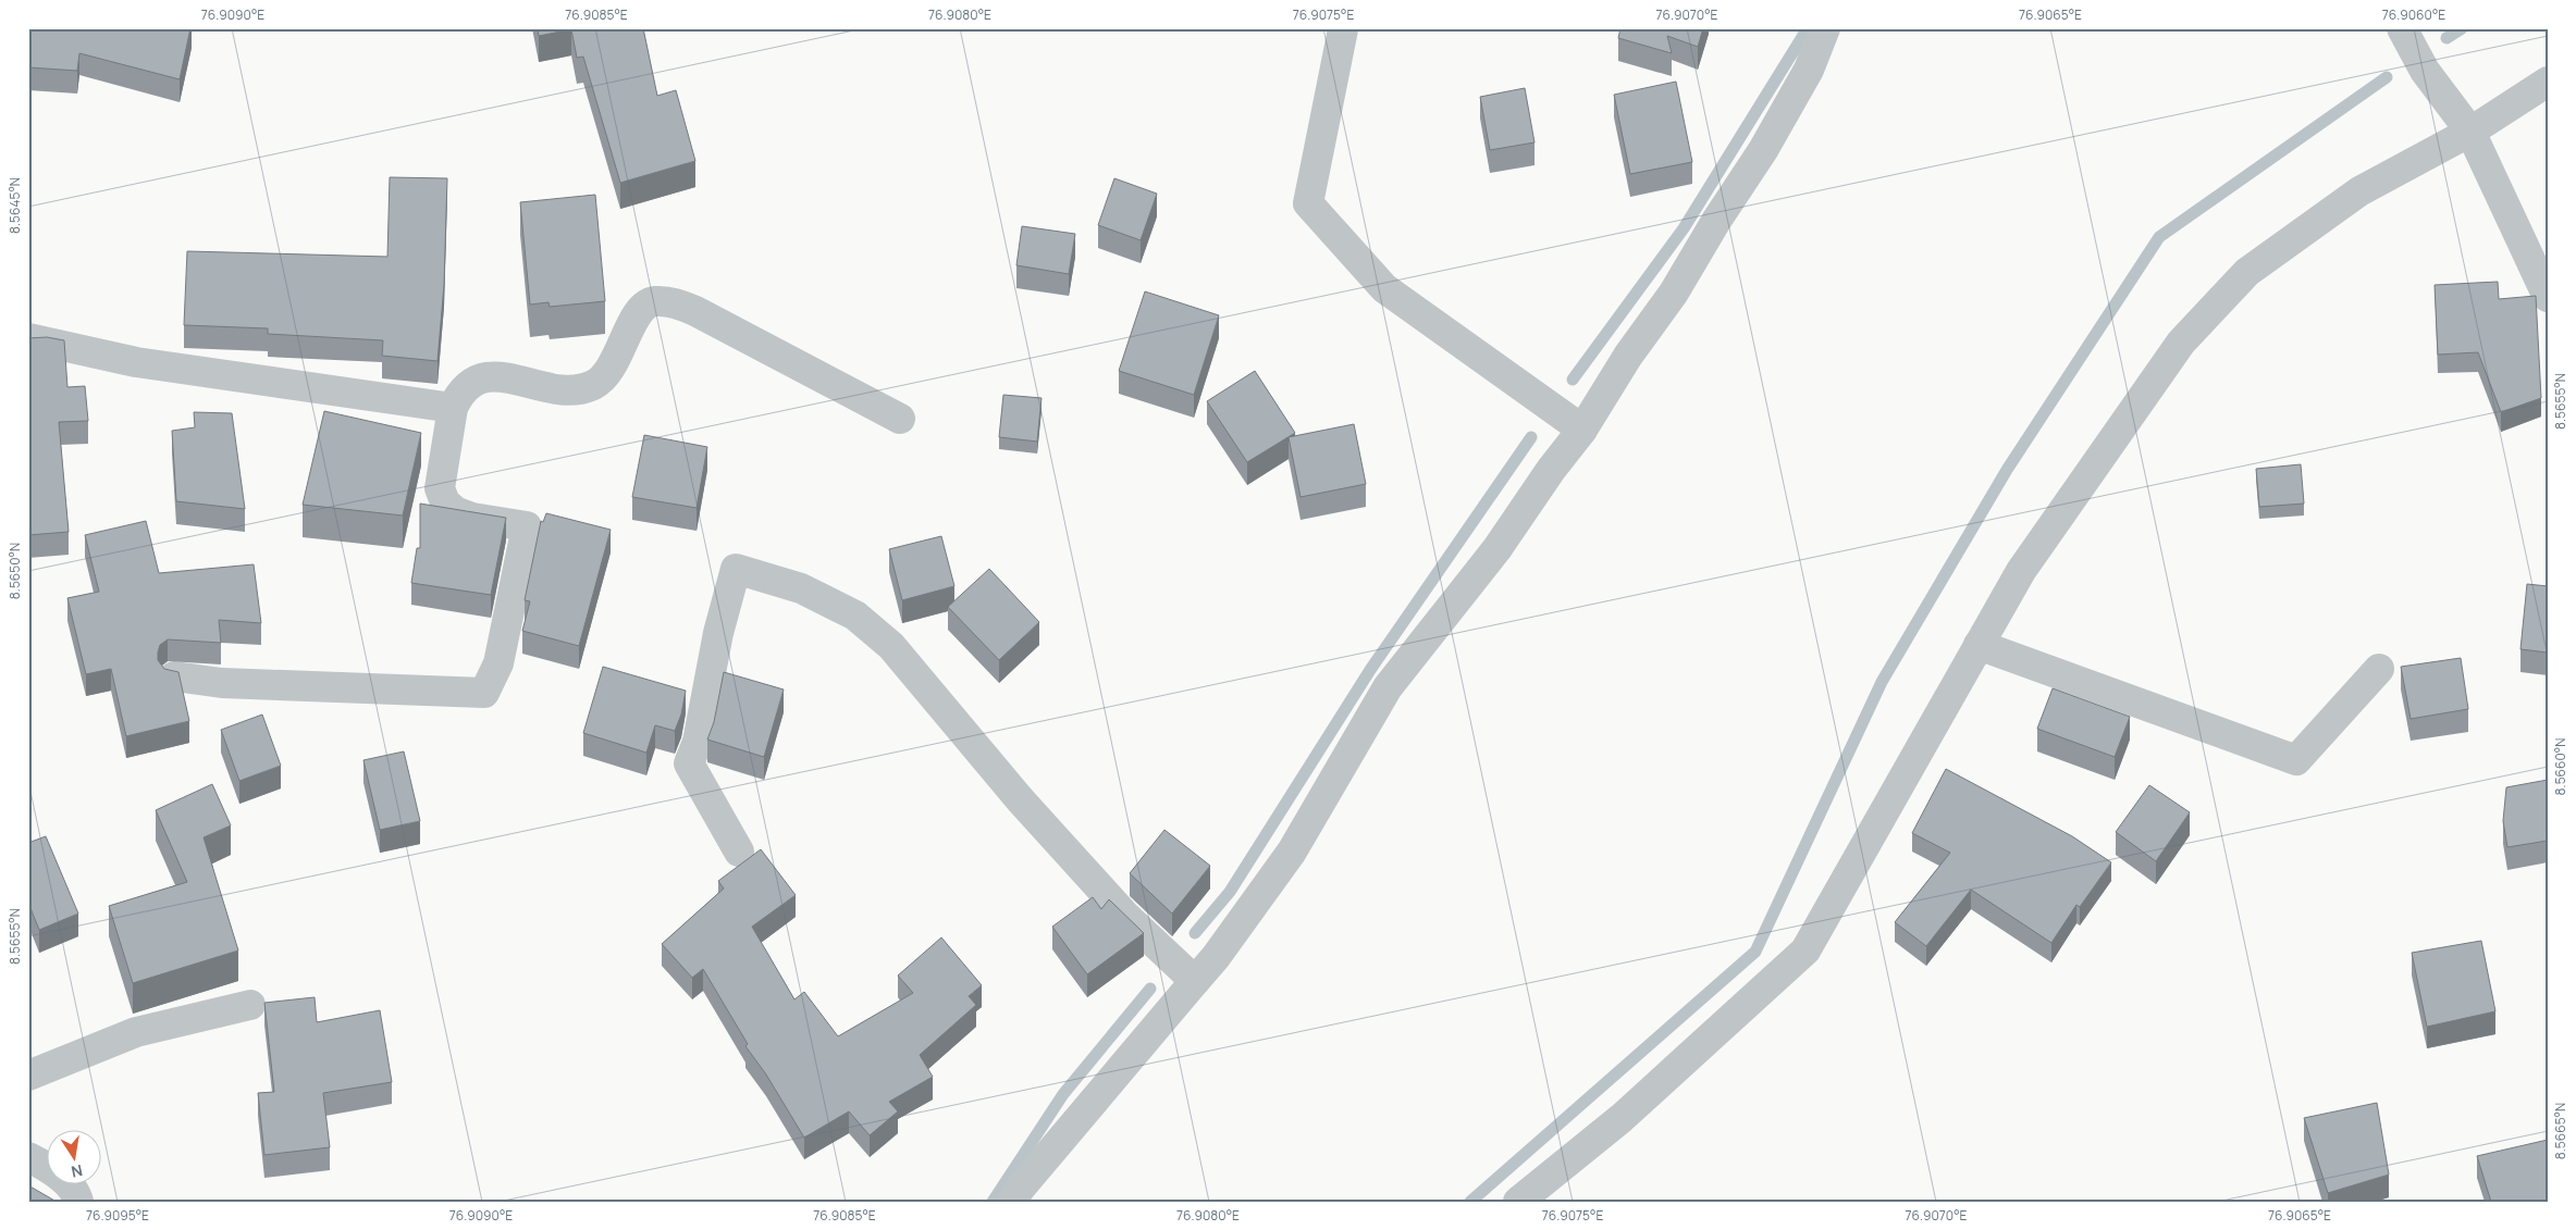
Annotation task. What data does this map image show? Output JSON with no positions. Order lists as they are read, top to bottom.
{
  "north": "bottom",
  "coordinates": [
    "76.9090°E",
    "76.9085°E",
    "76.9080°E",
    "76.9075°E",
    "76.9070°E",
    "76.9065°E",
    "76.9060°E",
    "8.5645°N",
    "8.5655°N",
    "8.5650°N",
    "8.5660°N",
    "8.5665°N",
    "76.9095°E"
  ]
}
